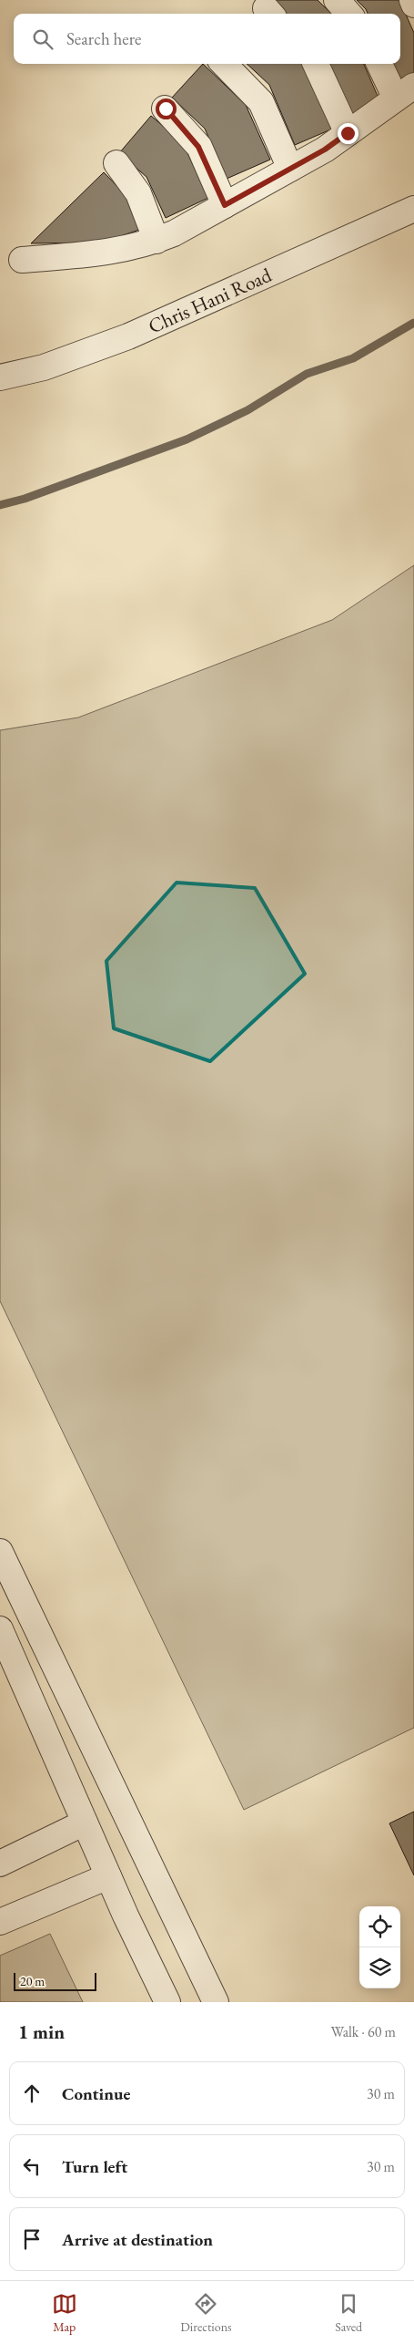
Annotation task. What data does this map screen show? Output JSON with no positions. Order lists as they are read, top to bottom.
{
  "streets": {
    "street": ["Chris Hani Road"]
  },
  "scale_bar": "20 m",
  "page": {
    "search": "Search here",
    "scale": "20 m",
    "heading": ["1 min", "Walk · 60 m"],
    "list": [
      ["Continue", "30 m"],
      ["Turn left", "30 m"],
      "Arrive at destination"
    ],
    "nav": ["Map", "Directions", "Saved"]
  }
}
